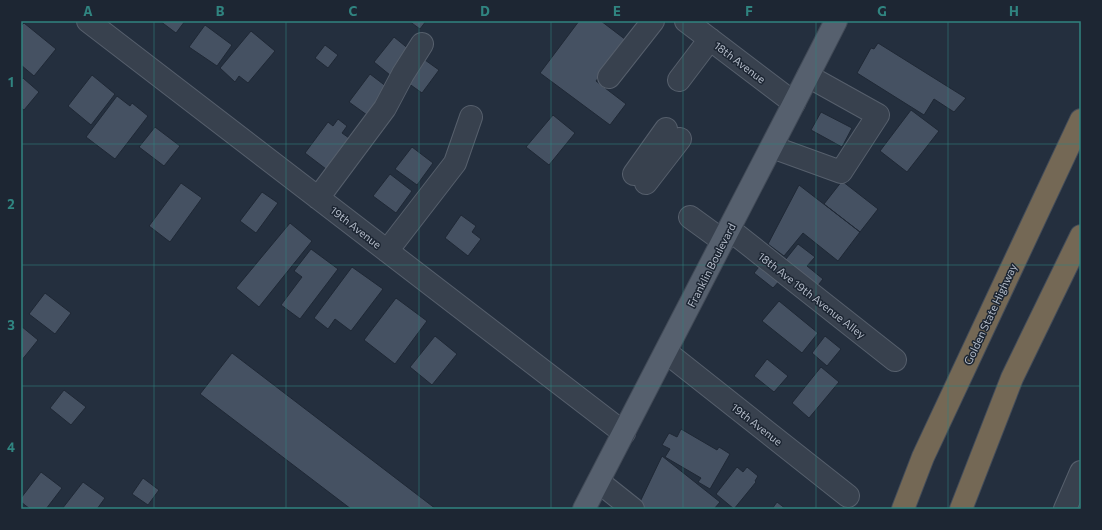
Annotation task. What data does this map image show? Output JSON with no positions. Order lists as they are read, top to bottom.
{
  "streets": {
    "highway": ["Golden State Highway"],
    "main road": ["Franklin Boulevard"],
    "street": ["18th Avenue", "19th Avenue", "18th Ave 19th Avenue Alley"]
  },
  "crossings": [
    ["18th Avenue", "Franklin Boulevard"],
    ["19th Avenue", "Franklin Boulevard"],
    ["Franklin Boulevard", "18th Ave 19th Avenue Alley"]
  ],
  "grid": {
    "columns": [
      "A",
      "B",
      "C",
      "D",
      "E",
      "F",
      "G",
      "H"
    ],
    "rows": [
      "1",
      "2",
      "3",
      "4"
    ]
  }
}
